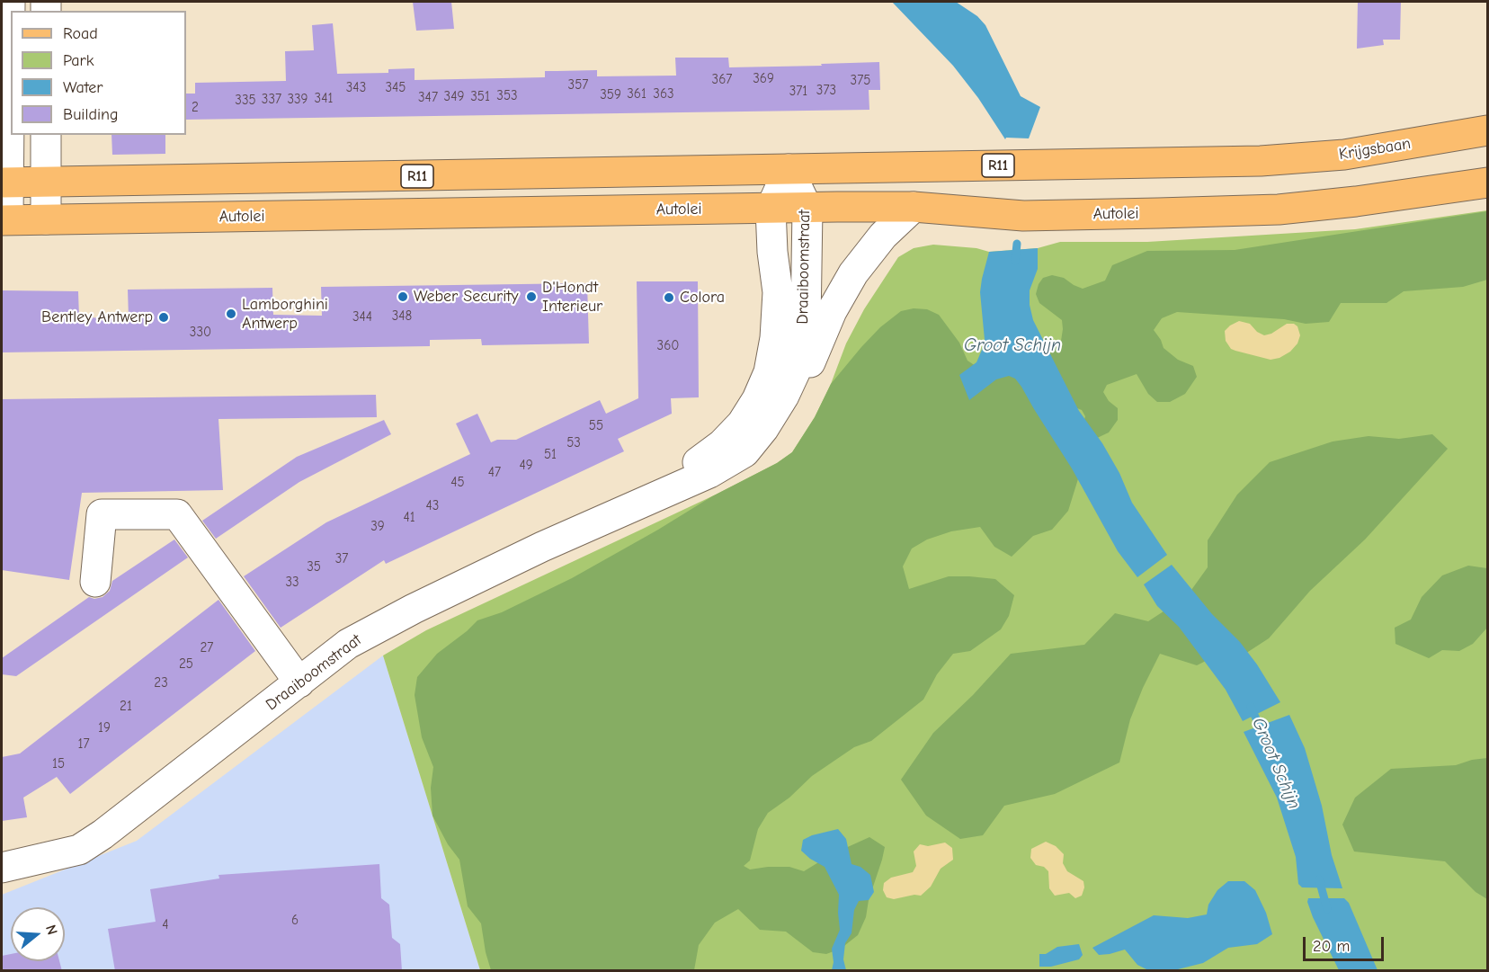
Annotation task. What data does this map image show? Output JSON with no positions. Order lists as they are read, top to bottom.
{
  "streets": {
    "main road": ["Krijgsbaan", "R11", "Autolei"],
    "street": ["Draaiboomstraat"]
  },
  "crossings": [
    ["Krijgsbaan", "R11"],
    ["Krijgsbaan", "Draaiboomstraat"],
    ["R11", "Draaiboomstraat"],
    ["Autolei", "Draaiboomstraat"]
  ],
  "water": ["Groot Schijn"],
  "places": [
    "Weber Security",
    "D'Hondt Interieur",
    "Colora",
    "Lamborghini Antwerp",
    "Bentley Antwerp"
  ],
  "house_numbers": [
    "369",
    "367",
    "375",
    "357",
    "343",
    "345",
    "373",
    "371",
    "361",
    "363",
    "359",
    "353",
    "349",
    "351",
    "347",
    "341",
    "337",
    "339",
    "335",
    "2",
    "348",
    "344",
    "330",
    "360",
    "55",
    "53",
    "51",
    "49",
    "47",
    "45",
    "43",
    "41",
    "39",
    "37",
    "35",
    "33",
    "27",
    "25",
    "23",
    "21",
    "19",
    "17",
    "15",
    "6",
    "4"
  ],
  "legend": [
    "Road",
    "Park",
    "Water",
    "Building"
  ],
  "scale_bar": "20 m",
  "north": "right"
}
